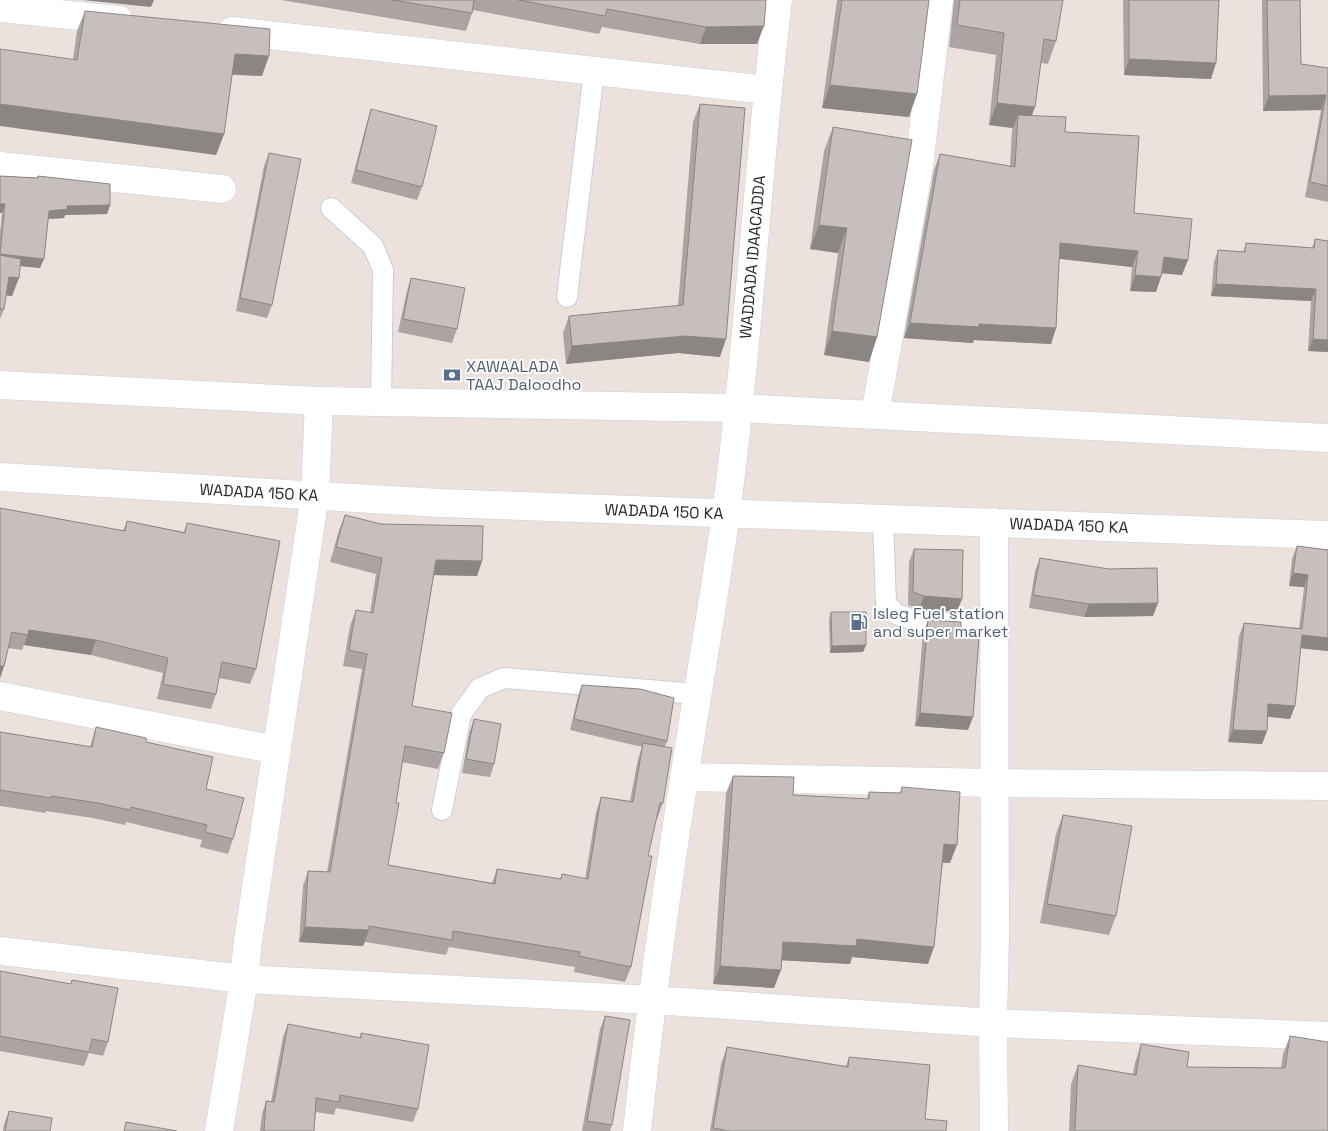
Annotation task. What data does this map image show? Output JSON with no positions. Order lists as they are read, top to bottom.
{
  "streets": {
    "street": ["WADDADA IDAACADDA", "WADADA 150 KA"]
  },
  "crossings": [
    ["WADDADA IDAACADDA", "WADADA 150 KA"]
  ],
  "places": {
    "bank": ["XAWAALADA TAAJ Daloodho"],
    "fuel station": ["Isleg Fuel station and super market"]
  }
}
